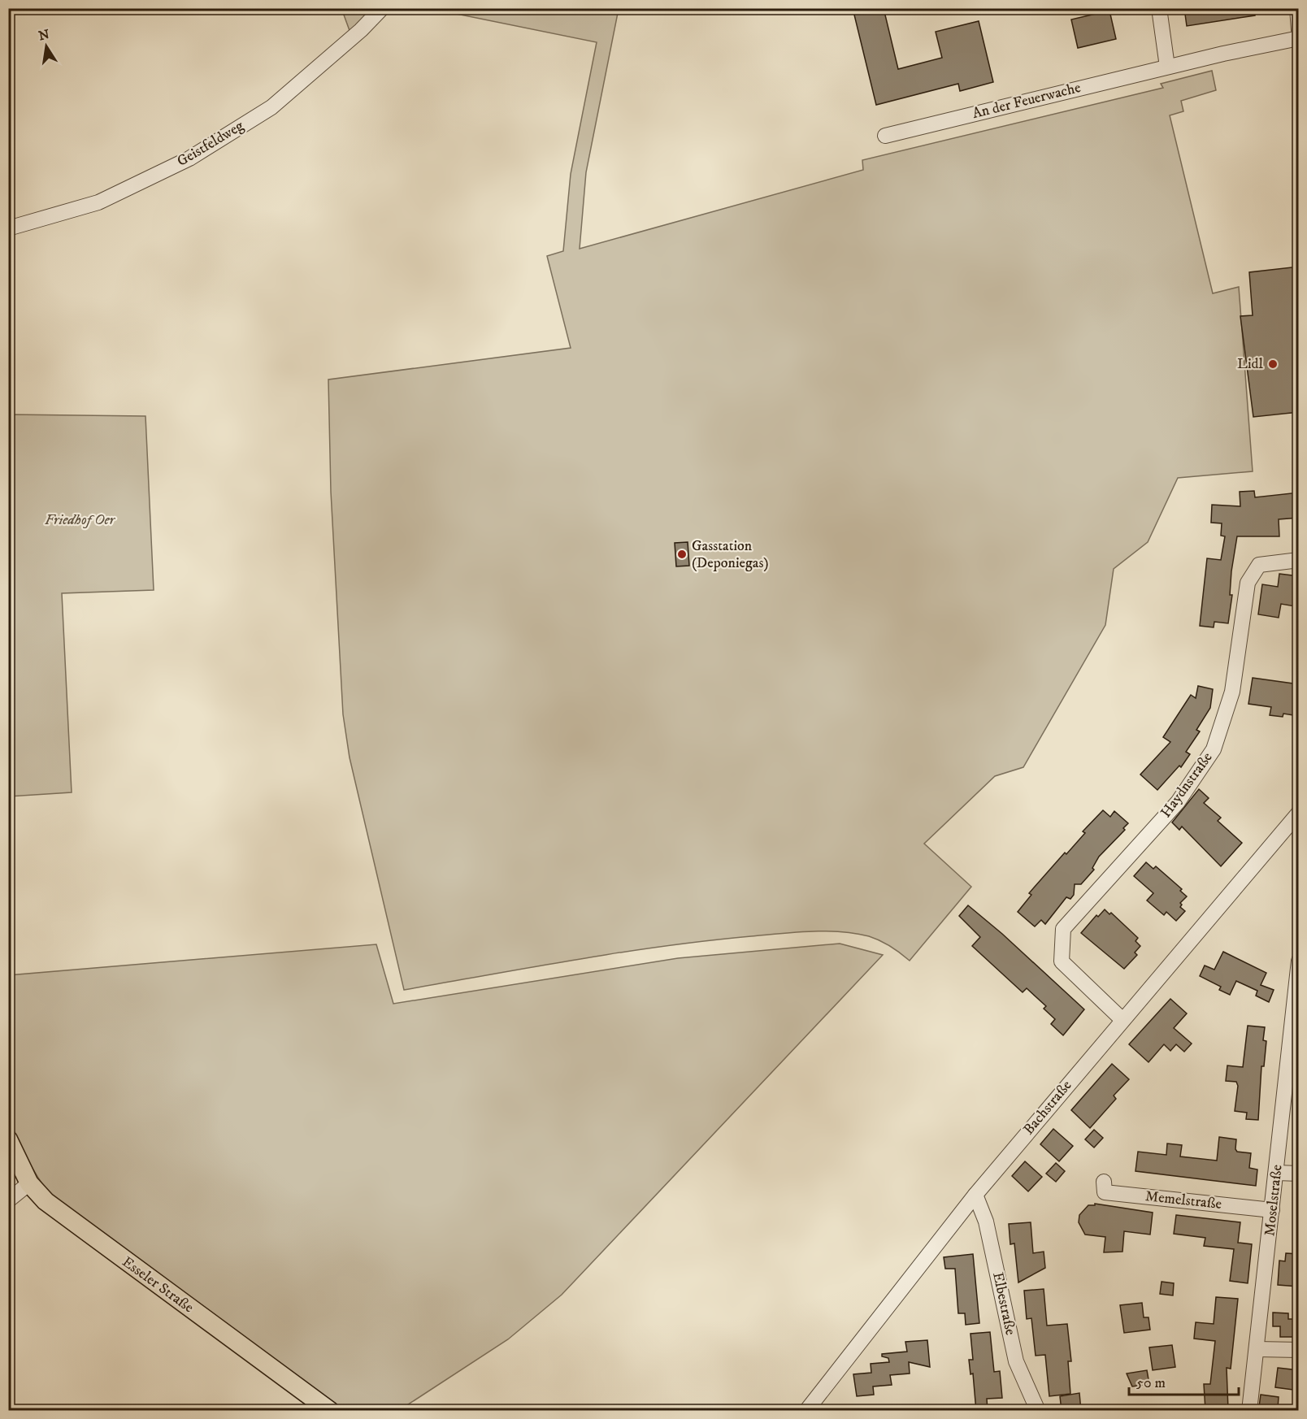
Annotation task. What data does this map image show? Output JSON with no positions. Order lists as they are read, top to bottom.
{
  "streets": {
    "main road": ["Esseler Straße"],
    "street": [
      "An der Feuerwache",
      "Geistfeldweg",
      "Haydnstraße",
      "Bachstraße",
      "Memelstraße",
      "Moselstraße",
      "Elbestraße"
    ]
  },
  "crossings": [
    ["Haydnstraße", "Bachstraße"],
    ["Bachstraße", "Elbestraße"],
    ["Memelstraße", "Moselstraße"]
  ],
  "parks": ["Friedhof Oer"],
  "places": ["Lidl", "Gasstation (Deponiegas)"],
  "scale_bar": "50 m",
  "north": "top"
}
